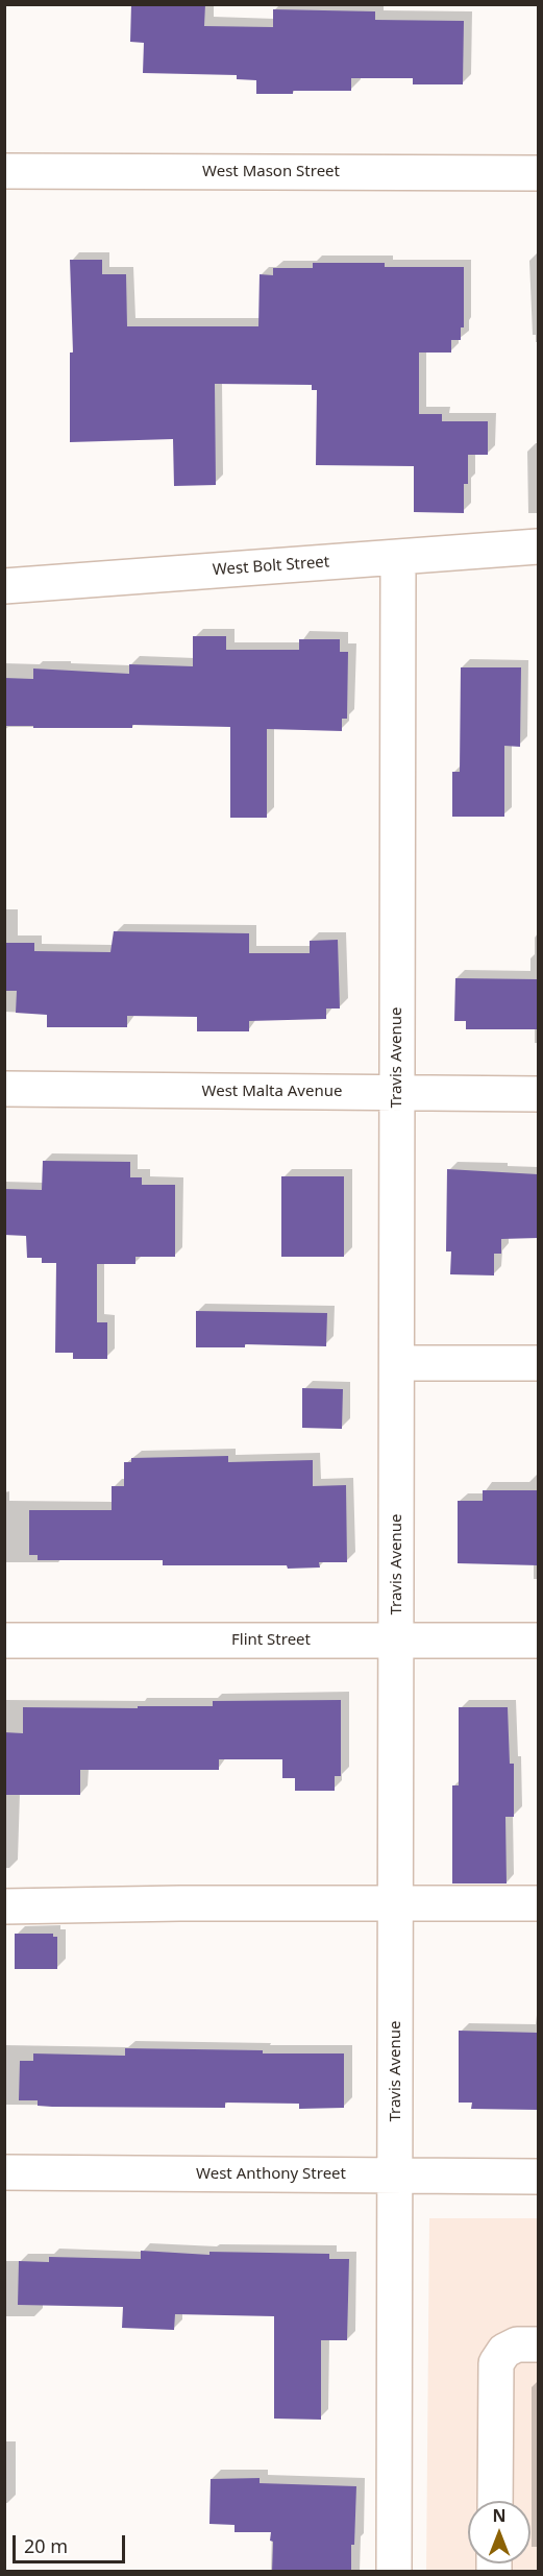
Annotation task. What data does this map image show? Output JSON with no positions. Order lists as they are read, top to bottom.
{
  "streets": {
    "street": [
      "West Mason Street",
      "West Bolt Street",
      "Travis Avenue",
      "West Malta Avenue",
      "Flint Street",
      "West Anthony Street"
    ]
  },
  "crossings": [
    ["West Bolt Street", "Travis Avenue"],
    ["Travis Avenue", "West Malta Avenue"],
    ["Travis Avenue", "Flint Street"],
    ["Travis Avenue", "West Anthony Street"]
  ],
  "scale_bar": "20 m",
  "north": "top"
}
